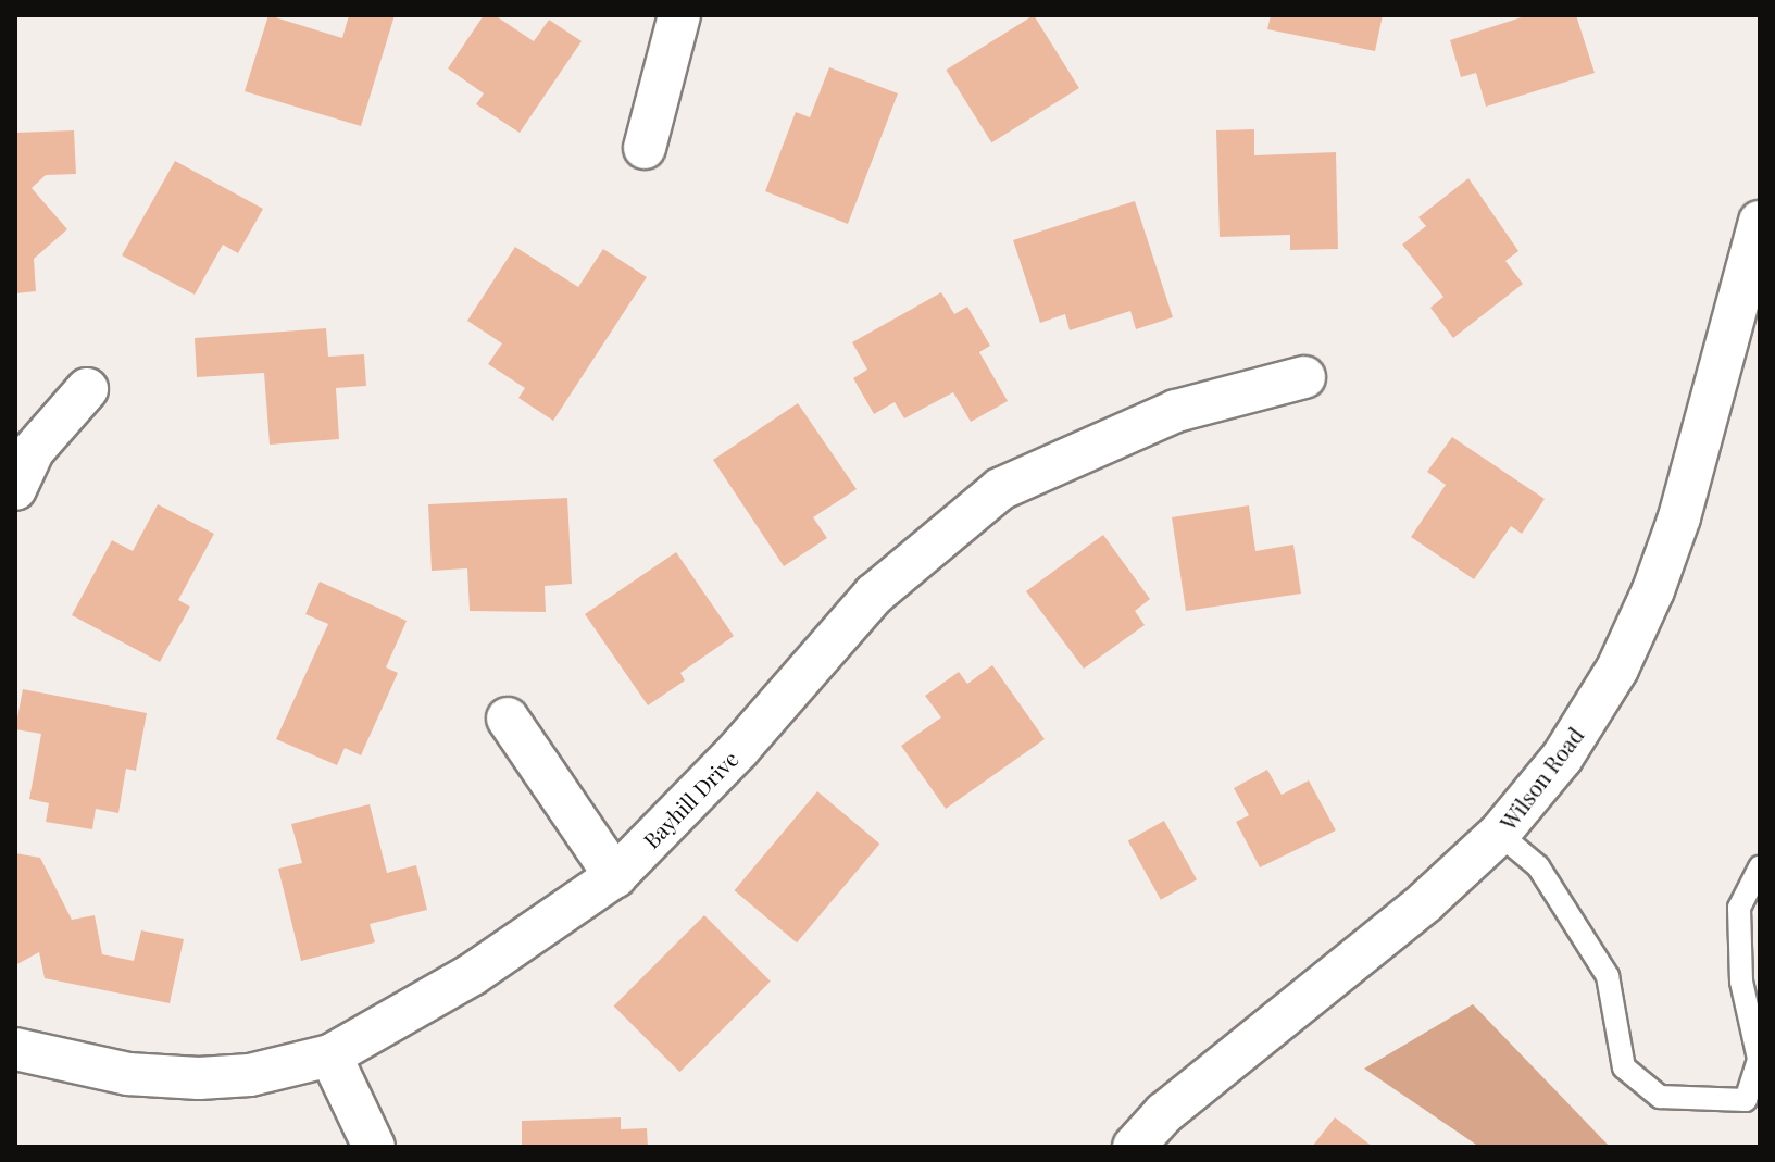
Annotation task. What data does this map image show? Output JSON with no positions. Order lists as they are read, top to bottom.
{
  "streets": {
    "street": ["Wilson Road", "Bayhill Drive"]
  }
}
